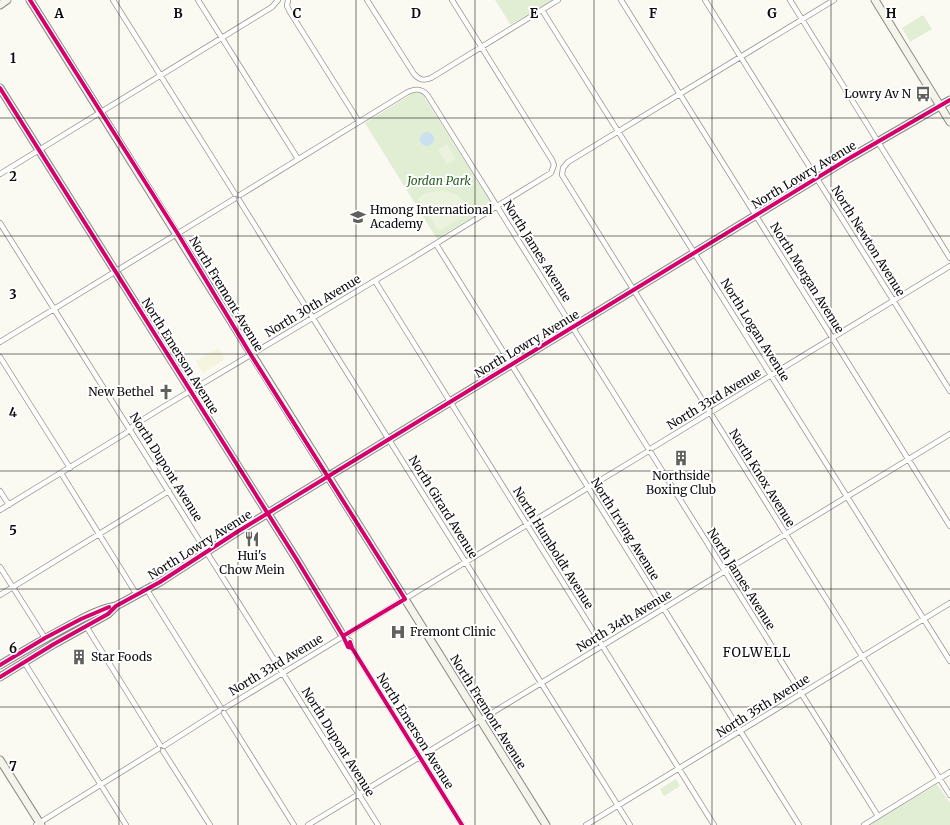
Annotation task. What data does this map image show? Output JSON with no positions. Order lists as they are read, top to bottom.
{
  "streets": {
    "street": [
      "North Lowry Avenue",
      "North Newton Avenue",
      "North James Avenue",
      "North Morgan Avenue",
      "North Fremont Avenue",
      "North 30th Avenue",
      "North Logan Avenue",
      "North Emerson Avenue",
      "North 33rd Avenue",
      "North Dupont Avenue",
      "North Knox Avenue",
      "North Girard Avenue",
      "North Irving Avenue",
      "North Humboldt Avenue",
      "North 34th Avenue",
      "North 35th Avenue"
    ]
  },
  "crossings": [
    ["North Lowry Avenue", "North Newton Avenue"],
    ["North Lowry Avenue", "North James Avenue"],
    ["North Lowry Avenue", "North Morgan Avenue"],
    ["North Lowry Avenue", "North Fremont Avenue"],
    ["North Lowry Avenue", "North Logan Avenue"],
    ["North Lowry Avenue", "North Emerson Avenue"],
    ["North Lowry Avenue", "North Dupont Avenue"],
    ["North Lowry Avenue", "North Knox Avenue"],
    ["North Lowry Avenue", "North Girard Avenue"],
    ["North Lowry Avenue", "North Irving Avenue"],
    ["North Lowry Avenue", "North Humboldt Avenue"],
    ["North Newton Avenue", "North 33rd Avenue"],
    ["North James Avenue", "North 30th Avenue"],
    ["North James Avenue", "North 33rd Avenue"],
    ["North James Avenue", "North 34th Avenue"],
    ["North James Avenue", "North 35th Avenue"],
    ["North Morgan Avenue", "North 33rd Avenue"],
    ["North Morgan Avenue", "North 34th Avenue"],
    ["North Fremont Avenue", "North 30th Avenue"],
    ["North Fremont Avenue", "North 33rd Avenue"],
    ["North Fremont Avenue", "North 34th Avenue"],
    ["North 30th Avenue", "North Emerson Avenue"],
    ["North 30th Avenue", "North Dupont Avenue"],
    ["North 30th Avenue", "North Girard Avenue"],
    ["North 30th Avenue", "North Irving Avenue"],
    ["North 30th Avenue", "North Humboldt Avenue"],
    ["North Logan Avenue", "North 33rd Avenue"],
    ["North Logan Avenue", "North Knox Avenue"],
    ["North Logan Avenue", "North 34th Avenue"],
    ["North Logan Avenue", "North 35th Avenue"],
    ["North Emerson Avenue", "North 33rd Avenue"],
    ["North Emerson Avenue", "North 34th Avenue"],
    ["North 33rd Avenue", "North Dupont Avenue"],
    ["North 33rd Avenue", "North Knox Avenue"],
    ["North 33rd Avenue", "North Girard Avenue"],
    ["North 33rd Avenue", "North Irving Avenue"],
    ["North 33rd Avenue", "North Humboldt Avenue"],
    ["North Dupont Avenue", "North 34th Avenue"],
    ["North Knox Avenue", "North 34th Avenue"],
    ["North Knox Avenue", "North 35th Avenue"],
    ["North Girard Avenue", "North 34th Avenue"],
    ["North Girard Avenue", "North 35th Avenue"],
    ["North Irving Avenue", "North 34th Avenue"],
    ["North Irving Avenue", "North 35th Avenue"],
    ["North Humboldt Avenue", "North 34th Avenue"],
    ["North Humboldt Avenue", "North 35th Avenue"]
  ],
  "districts": ["FOLWELL"],
  "parks": ["Jordan Park"],
  "places": {
    "bus stop": ["Lowry Av N"],
    "school or university": ["Hmong International Academy"],
    "church": ["New Bethel"],
    "building": ["Northside Boxing Club", "Star Foods"],
    "restaurant": ["Hui's Chow Mein"],
    "hospital": ["Fremont Clinic"]
  },
  "grid": {
    "columns": [
      "A",
      "B",
      "C",
      "D",
      "E",
      "F",
      "G",
      "H"
    ],
    "rows": [
      "1",
      "2",
      "3",
      "4",
      "5",
      "6",
      "7"
    ]
  }
}
